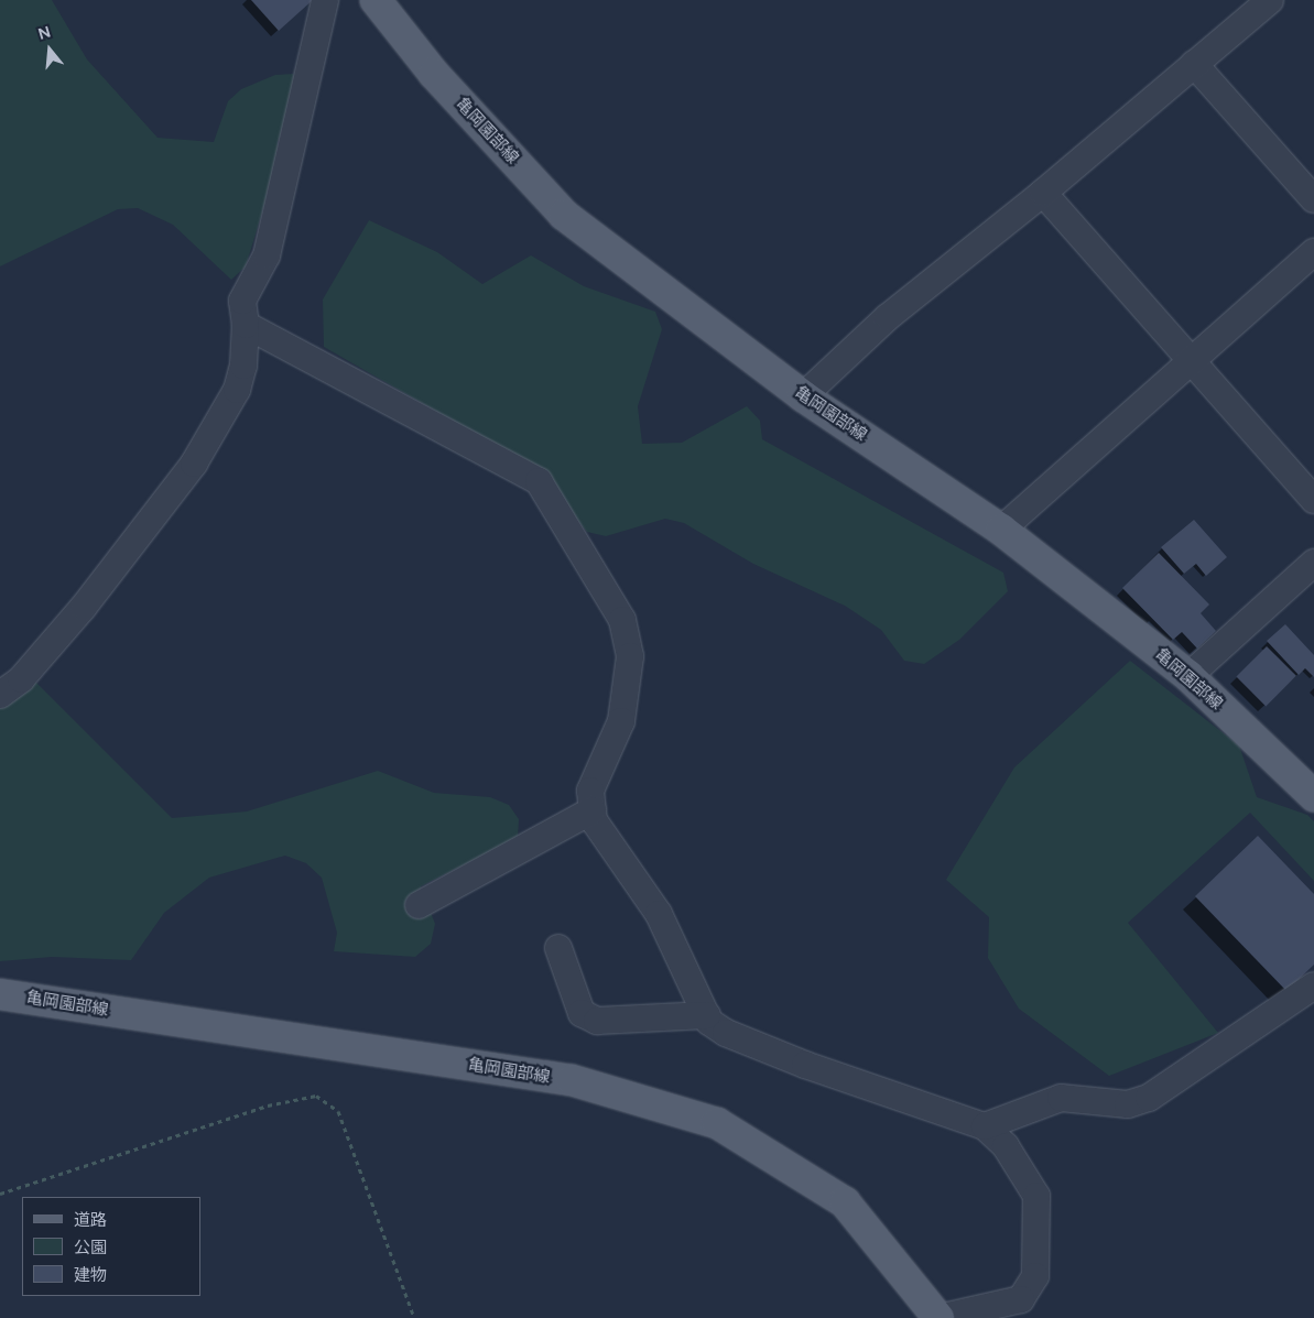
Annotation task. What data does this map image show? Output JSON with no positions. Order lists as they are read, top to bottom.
{
  "streets": {
    "main road": ["亀岡園部線"]
  },
  "legend": ["道路", "公園", "建物"],
  "north": "top"
}
